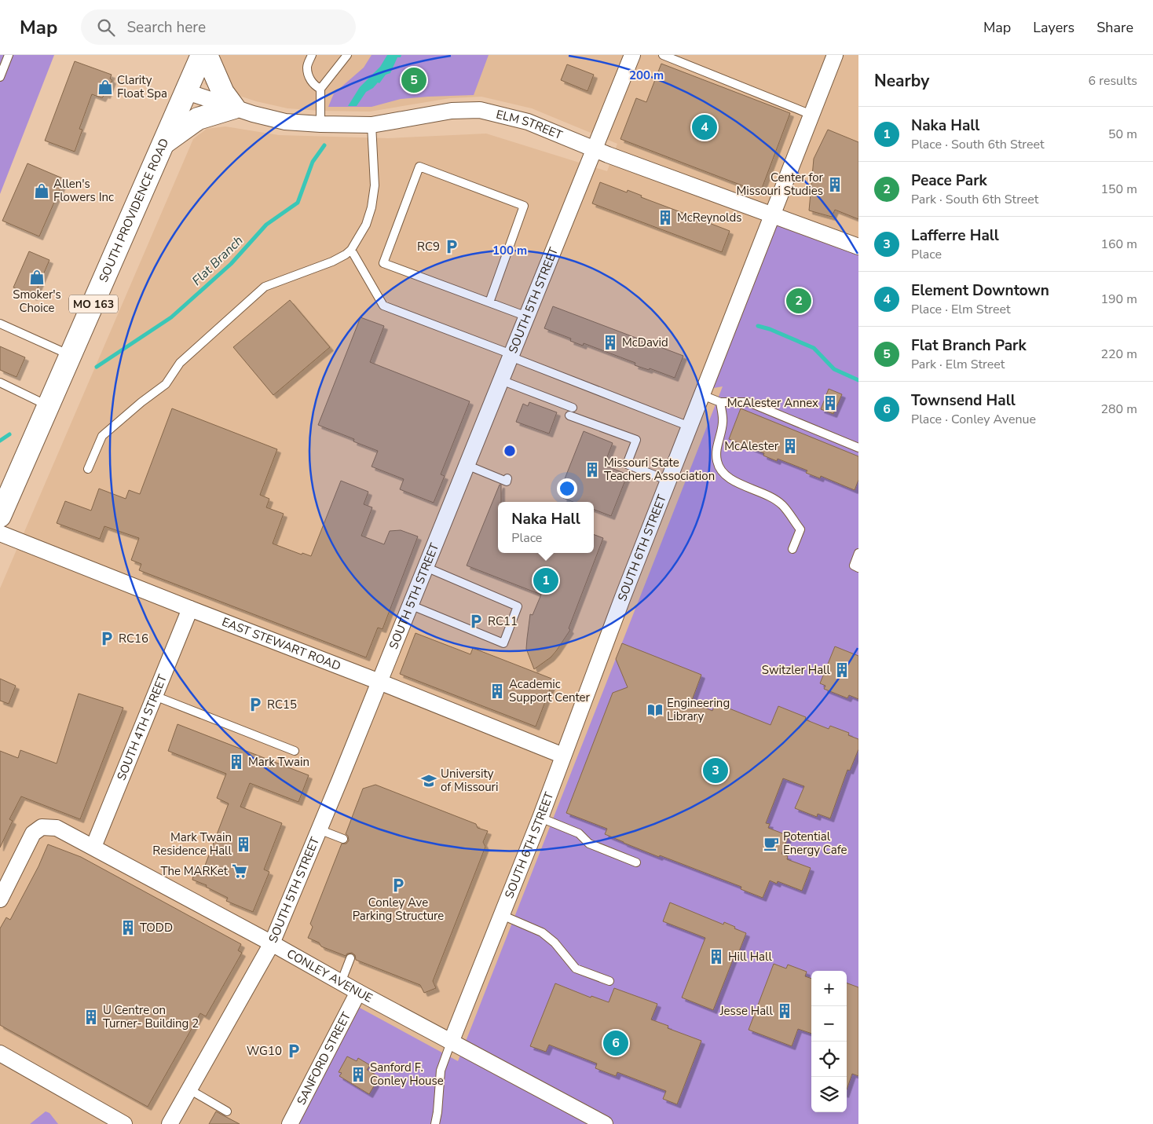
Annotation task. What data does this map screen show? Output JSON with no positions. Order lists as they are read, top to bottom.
{
  "streets": {
    "main road": ["SOUTH PROVIDENCE ROAD", "MO 163"],
    "street": [
      "ELM STREET",
      "SOUTH 5TH STREET",
      "SOUTH 6TH STREET",
      "EAST STEWART ROAD",
      "SOUTH 4TH STREET",
      "CONLEY AVENUE",
      "SANFORD STREET"
    ]
  },
  "crossings": [
    ["ELM STREET", "SOUTH PROVIDENCE ROAD"],
    ["ELM STREET", "SOUTH 5TH STREET"],
    ["ELM STREET", "SOUTH 6TH STREET"],
    ["SOUTH 5TH STREET", "EAST STEWART ROAD"],
    ["SOUTH 5TH STREET", "CONLEY AVENUE"],
    ["SOUTH 6TH STREET", "EAST STEWART ROAD"],
    ["SOUTH 6TH STREET", "CONLEY AVENUE"],
    ["EAST STEWART ROAD", "SOUTH 4TH STREET"],
    ["SOUTH 4TH STREET", "CONLEY AVENUE"],
    ["CONLEY AVENUE", "SANFORD STREET"]
  ],
  "water": ["Flat Branch"],
  "places": {
    "shop": ["Clarity Float Spa", "Allen's Flowers Inc", "Smoker's Choice"],
    "building": [
      "Center for Missouri Studies",
      "McReynolds",
      "McDavid",
      "McAlester Annex",
      "McAlester",
      "Missouri State Teachers Association",
      "Switzler Hall",
      "Academic Support Center",
      "Mark Twain",
      "Mark Twain Residence Hall",
      "TODD",
      "Hill Hall",
      "Jesse Hall",
      "U Centre on Turner- Building 2",
      "Sanford F. Conley House"
    ],
    "parking": [
      "RC9",
      "RC11",
      "RC16",
      "RC15",
      "Conley Ave Parking Structure",
      "WG10"
    ],
    "library": ["Engineering Library"],
    "school or university": ["University of Missouri"],
    "cafe": ["Potential Energy Cafe"],
    "supermarket": ["The MARKet"]
  },
  "page": {
    "header": "Map",
    "search": "Search here",
    "nav": ["Map", "Layers", "Share"],
    "heading": ["Nearby", "6 results"],
    "pins": [
      "5",
      "4",
      "2",
      "1",
      "3",
      "6"
    ],
    "list": [
      {
        "mark": "1",
        "name": "Naka Hall",
        "note": "Place · South 6th Street",
        "value": "50 m"
      },
      {
        "mark": "2",
        "name": "Peace Park",
        "note": "Park · South 6th Street",
        "value": "150 m"
      },
      {
        "mark": "3",
        "name": "Lafferre Hall",
        "note": "Place",
        "value": "160 m"
      },
      {
        "mark": "4",
        "name": "Element Downtown",
        "note": "Place · Elm Street",
        "value": "190 m"
      },
      {
        "mark": "5",
        "name": "Flat Branch Park",
        "note": "Park · Elm Street",
        "value": "220 m"
      },
      {
        "mark": "6",
        "name": "Townsend Hall",
        "note": "Place · Conley Avenue",
        "value": "280 m"
      }
    ],
    "popup": ["Naka Hall", "Place"],
    "map_buttons": ["+", "−"]
  },
  "rings": ["200 m", "100 m"]
}
